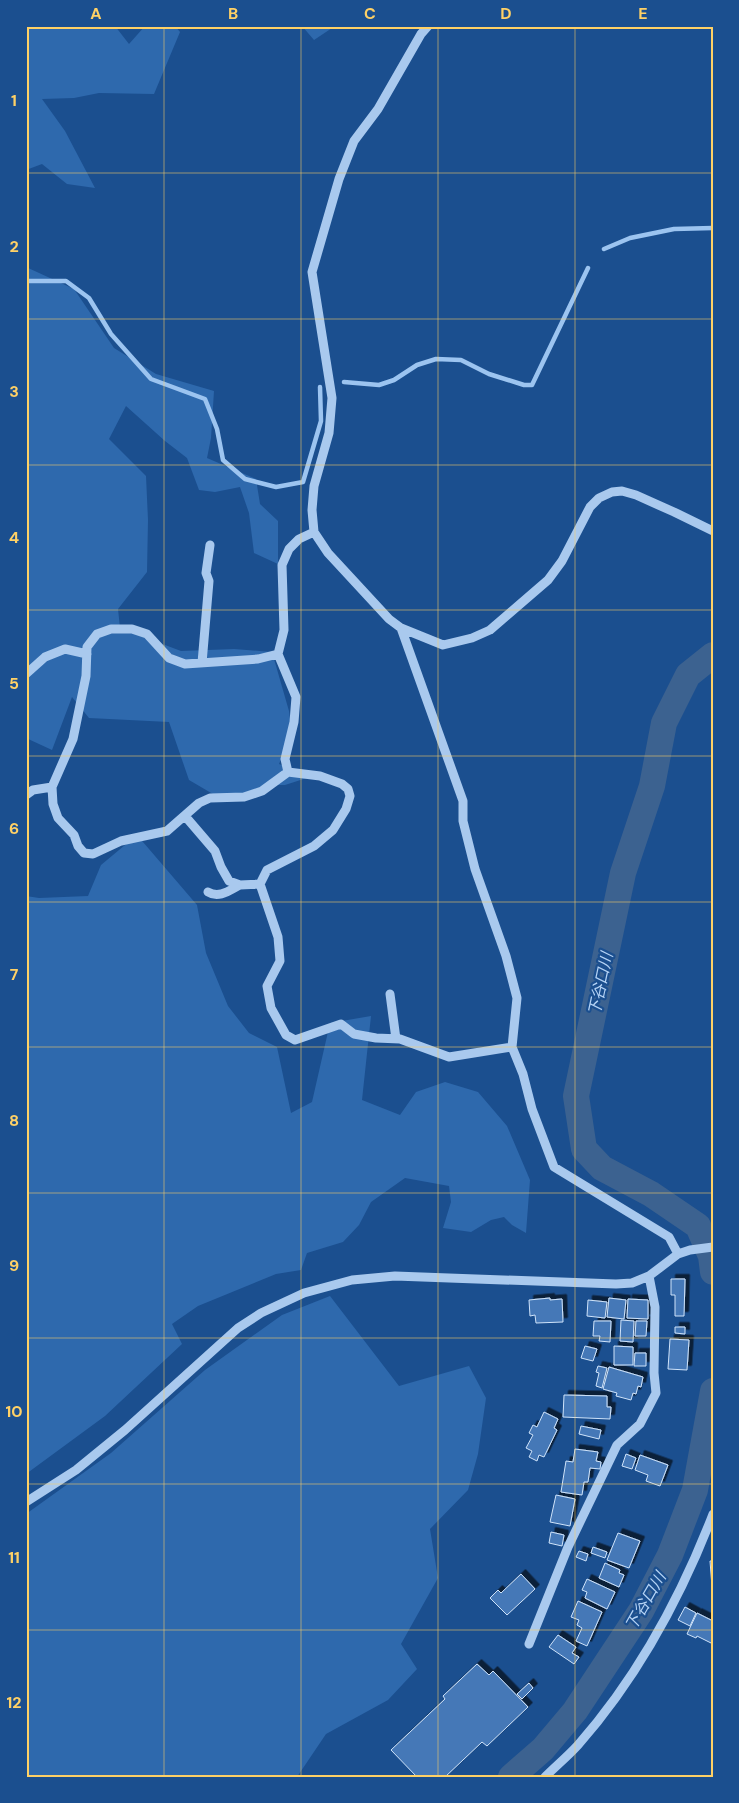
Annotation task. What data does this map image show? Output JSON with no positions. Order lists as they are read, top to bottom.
{
  "water": ["下谷口川"],
  "grid": {
    "columns": [
      "A",
      "B",
      "C",
      "D",
      "E"
    ],
    "rows": [
      "1",
      "2",
      "3",
      "4",
      "5",
      "6",
      "7",
      "8",
      "9",
      "10",
      "11",
      "12"
    ]
  }
}
